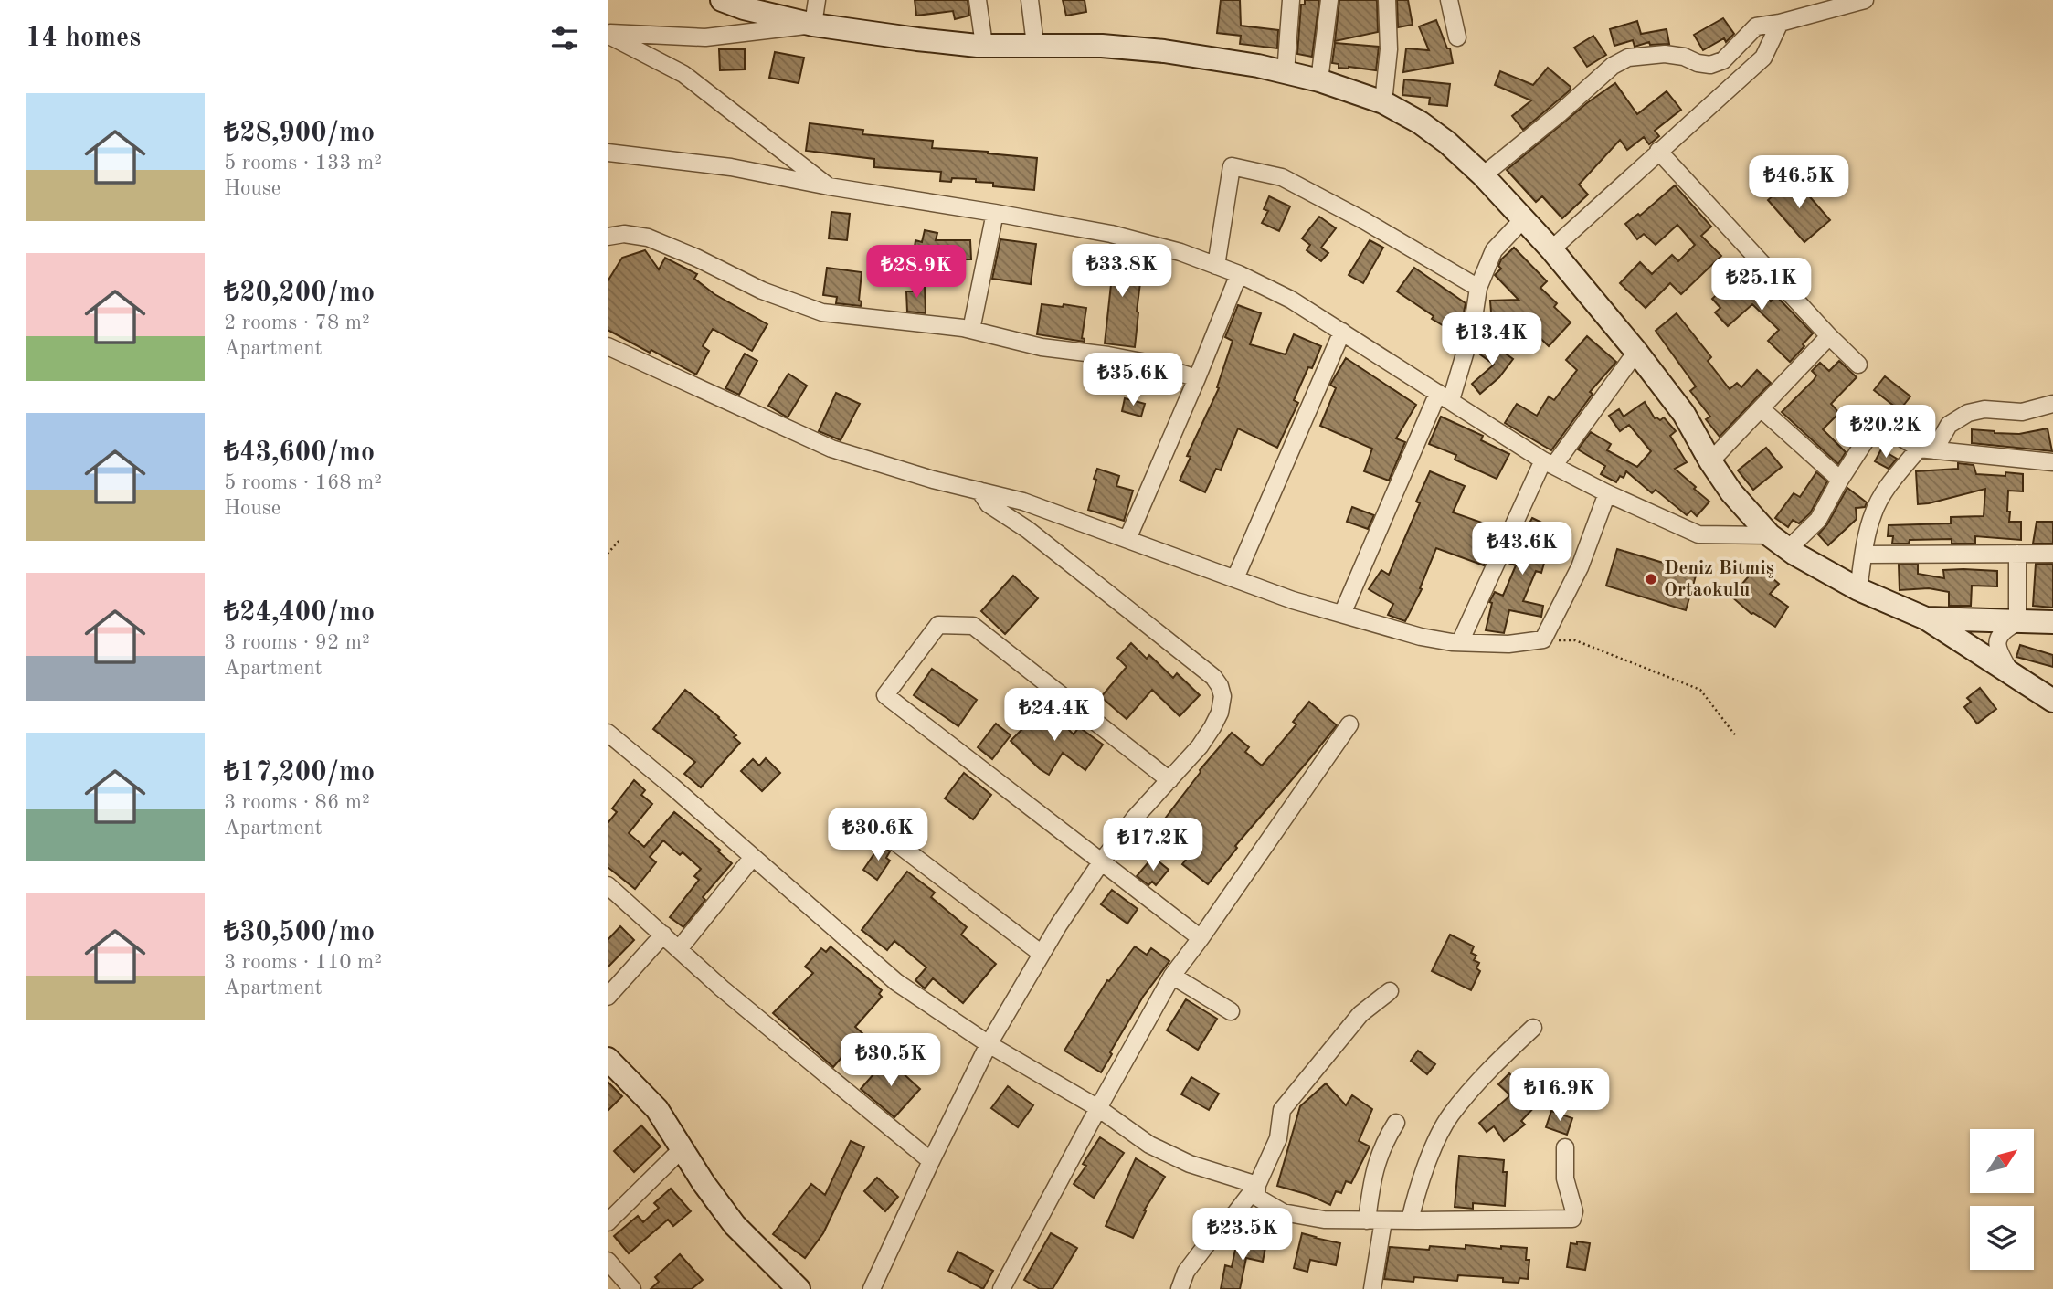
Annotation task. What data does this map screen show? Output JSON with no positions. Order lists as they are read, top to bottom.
{
  "places": ["Deniz Bitmiş Ortaokulu"],
  "north": "top right",
  "page": {
    "heading": "14 homes",
    "list": [
      {
        "name": "₺28,900/mo",
        "note": "5 rooms · 133 m² · House"
      },
      {
        "name": "₺20,200/mo",
        "note": "2 rooms · 78 m² · Apartment"
      },
      {
        "name": "₺43,600/mo",
        "note": "5 rooms · 168 m² · House"
      },
      {
        "name": "₺24,400/mo",
        "note": "3 rooms · 92 m² · Apartment"
      },
      {
        "name": "₺17,200/mo",
        "note": "3 rooms · 86 m² · Apartment"
      },
      {
        "name": "₺30,500/mo",
        "note": "3 rooms · 110 m² · Apartment"
      }
    ],
    "price": [
      "₺46.5K",
      "₺33.8K",
      "₺28.9K",
      "₺25.1K",
      "₺13.4K",
      "₺35.6K",
      "₺20.2K",
      "₺43.6K",
      "₺24.4K",
      "₺30.6K",
      "₺17.2K",
      "₺30.5K",
      "₺16.9K",
      "₺23.5K"
    ]
  }
}
